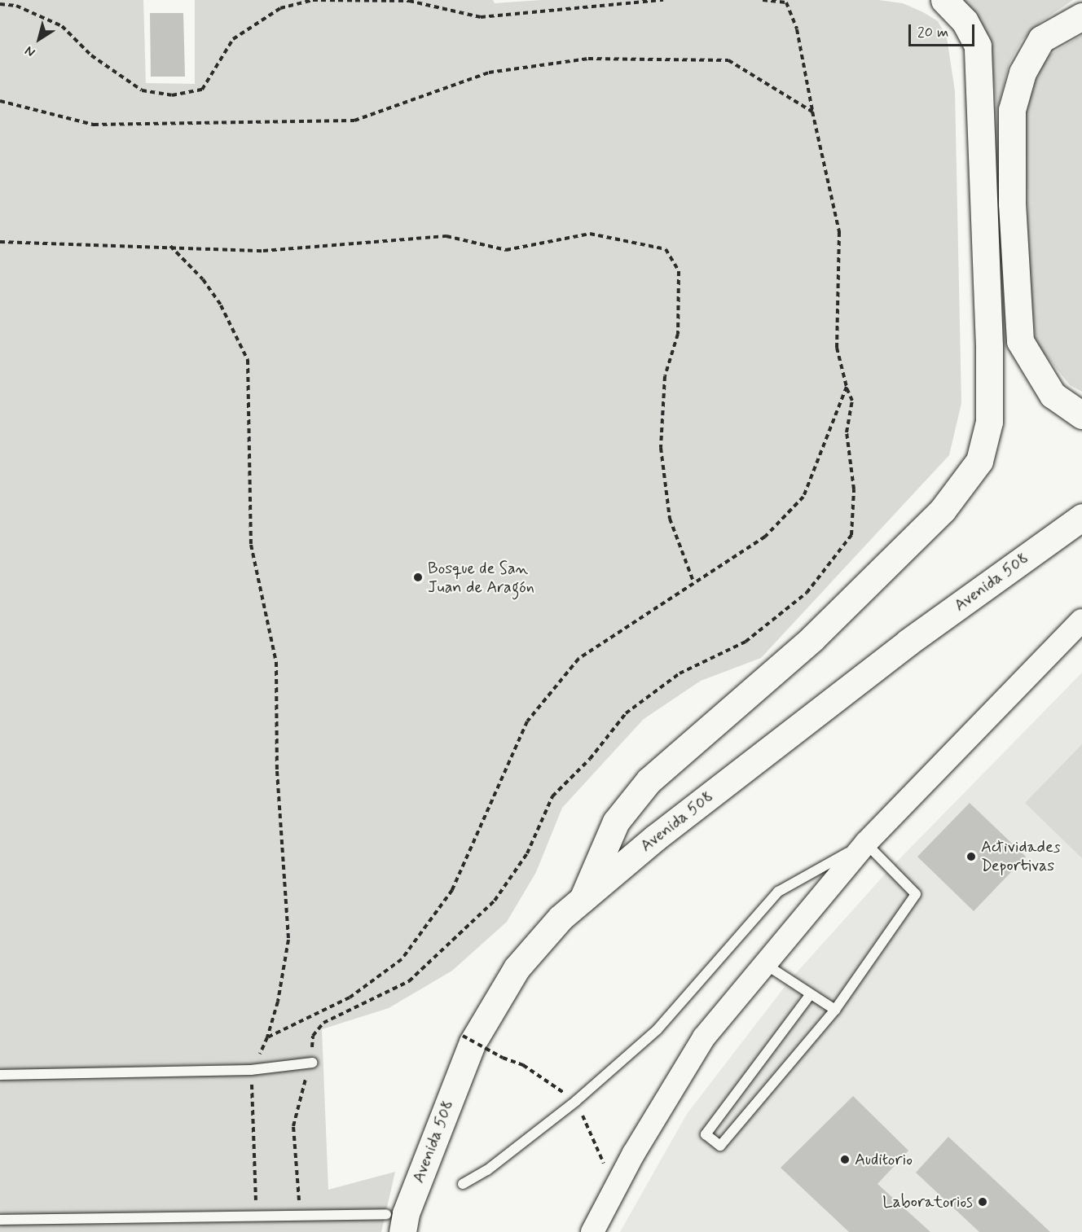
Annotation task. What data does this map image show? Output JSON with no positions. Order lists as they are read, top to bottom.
{
  "streets": {
    "main road": ["Avenida 508"]
  },
  "places": [
    "Bosque de San Juan de Aragón",
    "Actividades Deportivas",
    "Auditorio",
    "Laboratorios"
  ],
  "scale_bar": "20 m",
  "north": "bottom left"
}
